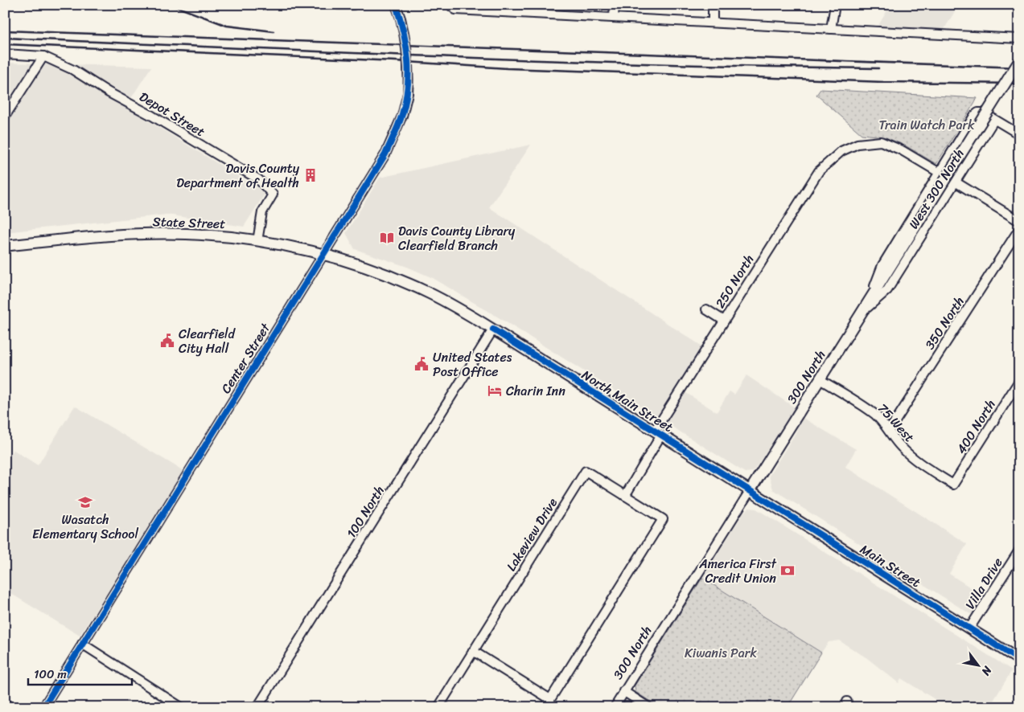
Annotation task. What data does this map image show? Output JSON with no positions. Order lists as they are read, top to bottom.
{
  "streets": {
    "main road": [
      "State Street",
      "300 North",
      "North Main Street",
      "Main Street"
    ],
    "street": [
      "Depot Street",
      "West 300 North",
      "250 North",
      "350 North",
      "Center Street",
      "75 West",
      "400 North",
      "100 North",
      "Lakeview Drive",
      "Villa Drive"
    ]
  },
  "crossings": [
    ["Depot Street", "State Street"],
    ["West 300 North", "250 North"],
    ["West 300 North", "300 North"],
    ["State Street", "Center Street"],
    ["State Street", "North Main Street"],
    ["250 North", "North Main Street"],
    ["350 North", "75 West"],
    ["300 North", "North Main Street"],
    ["300 North", "75 West"],
    ["300 North", "Main Street"],
    ["North Main Street", "100 North"],
    ["North Main Street", "Main Street"],
    ["75 West", "400 North"],
    ["Main Street", "Villa Drive"]
  ],
  "parks": ["Train Watch Park", "Kiwanis Park"],
  "places": {
    "building": ["Davis County Department of Health"],
    "library": ["Davis County Library Clearfield Branch"],
    "public building": ["Clearfield City Hall", "United States Post Office"],
    "hotel": ["Charin Inn"],
    "school or university": ["Wasatch Elementary School"],
    "bank": ["America First Credit Union"]
  },
  "scale_bar": "100 m",
  "north": "bottom right"
}
